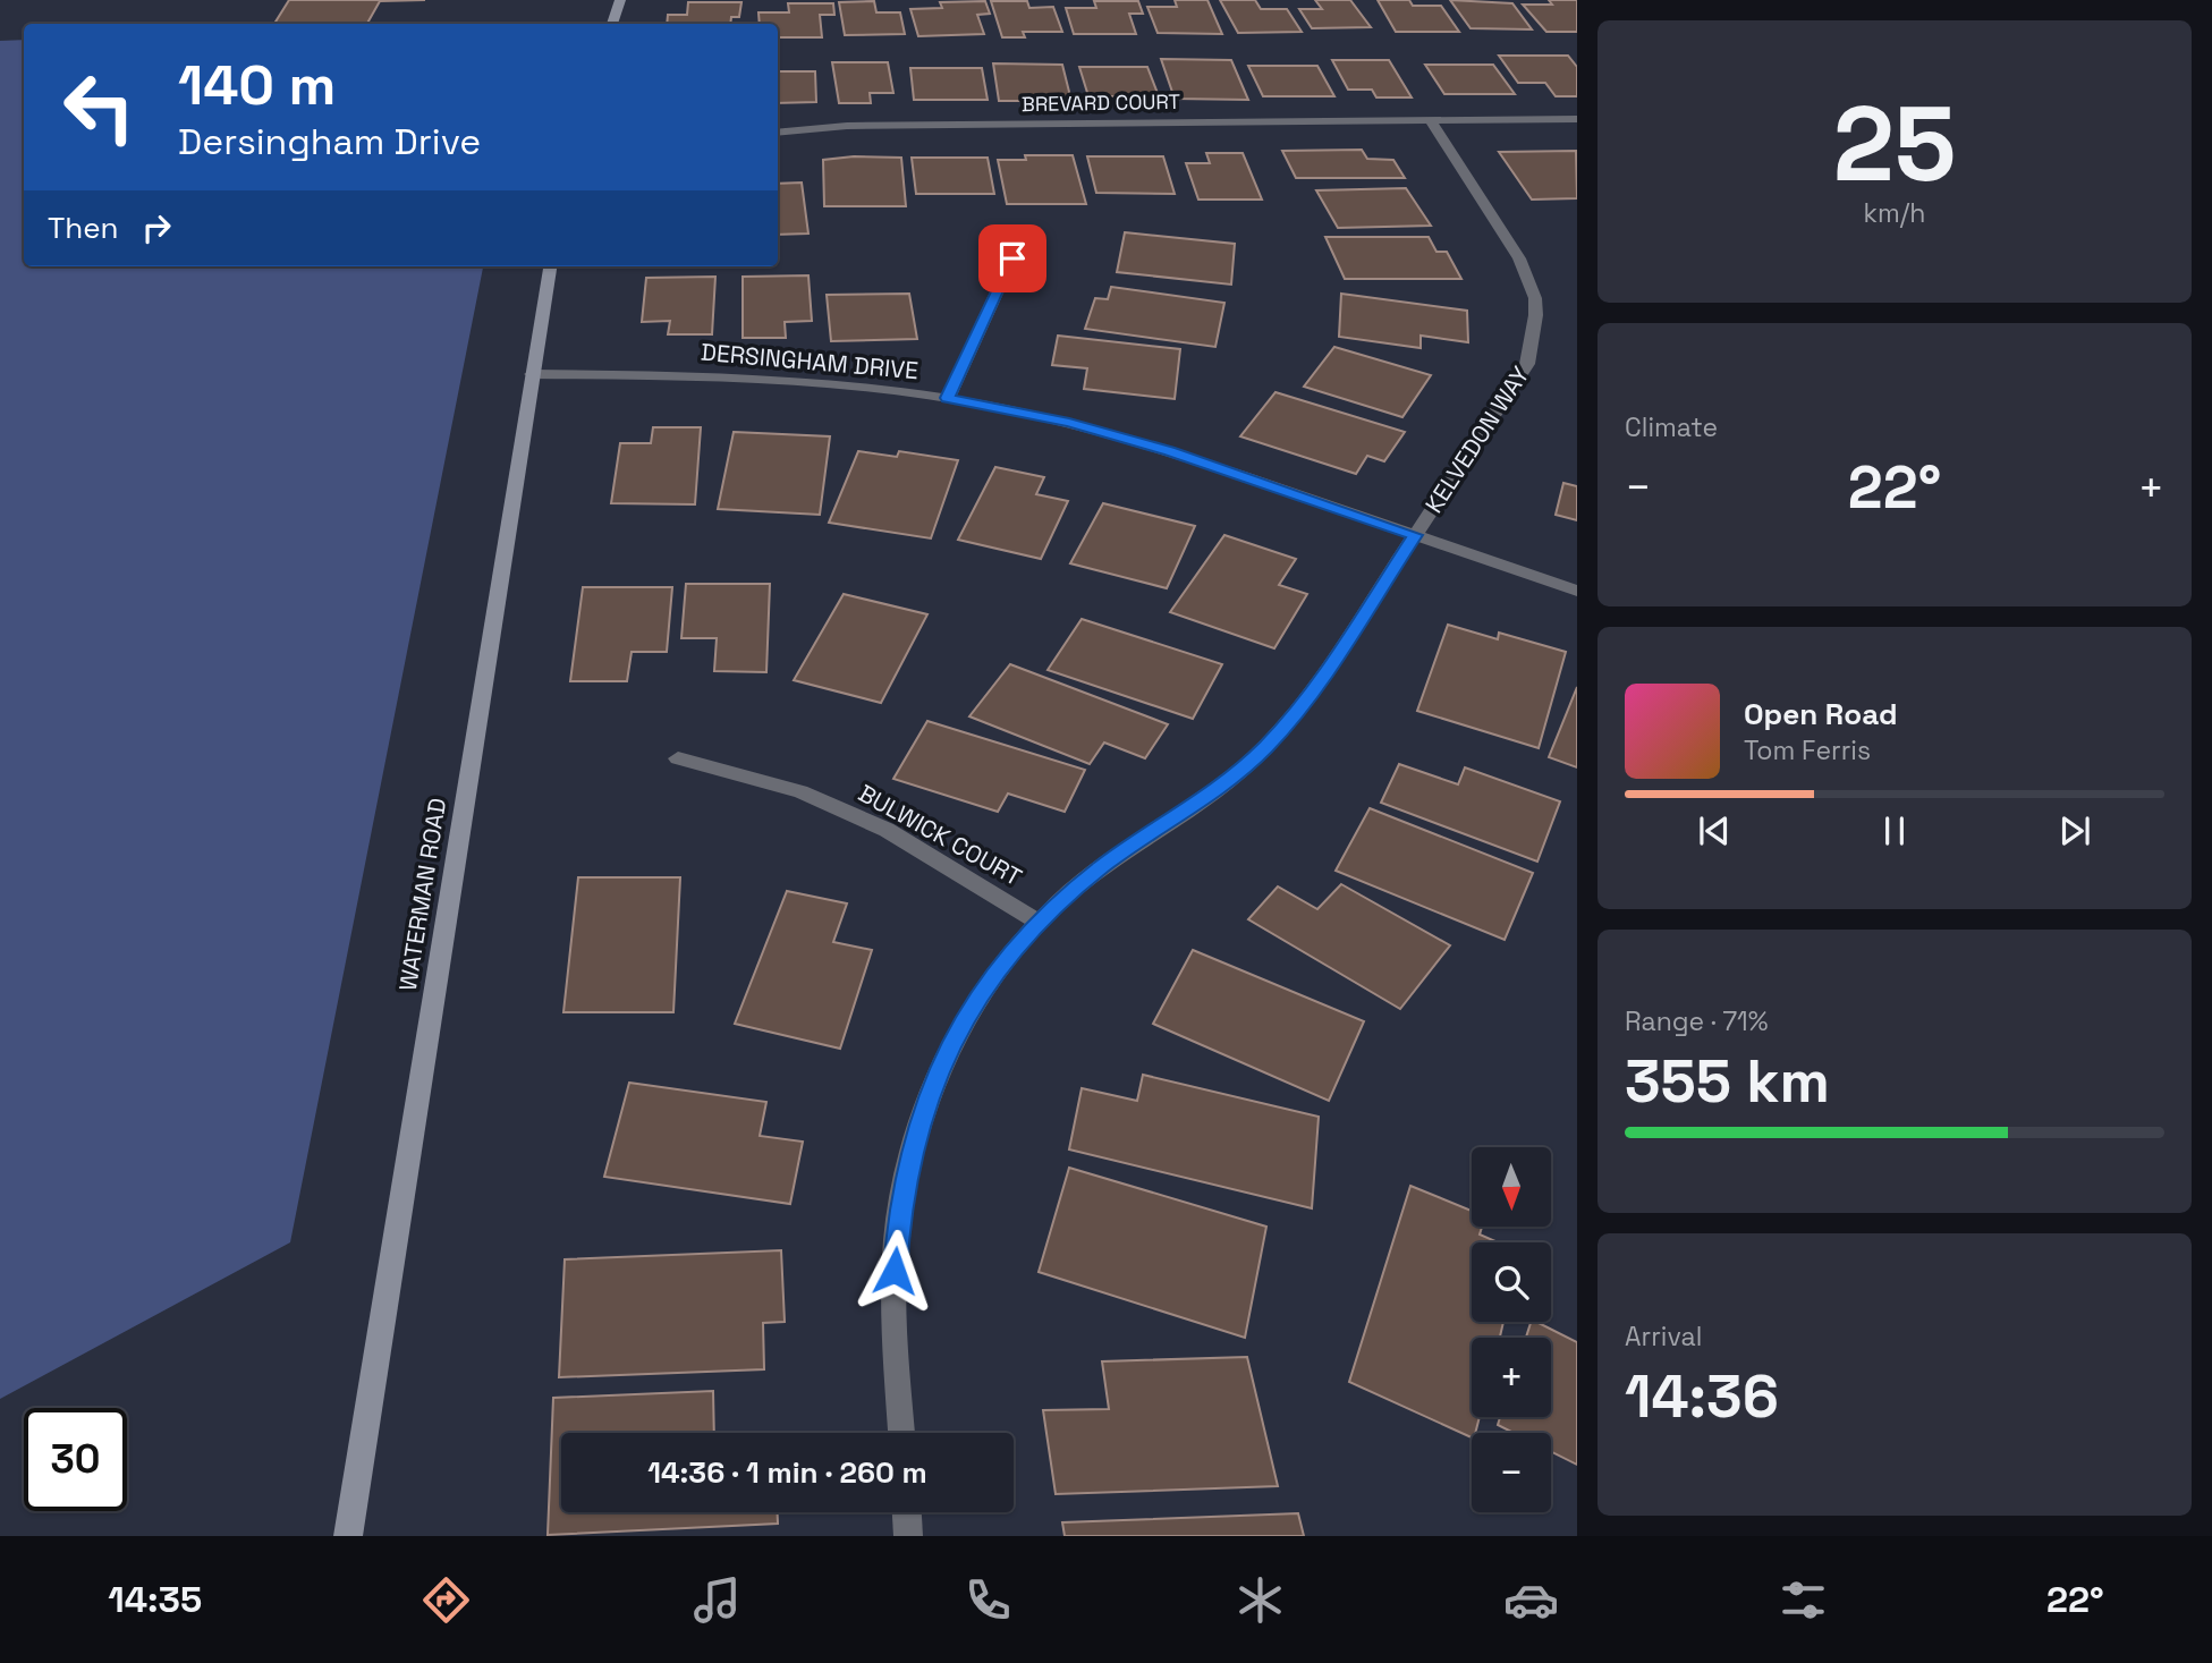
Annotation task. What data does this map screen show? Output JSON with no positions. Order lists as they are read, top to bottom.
{
  "streets": {
    "street": [
      "BREVARD COURT",
      "DERSINGHAM DRIVE",
      "KELVEDON WAY",
      "BULWICK COURT",
      "WATERMAN ROAD"
    ]
  },
  "crossings": [
    ["BREVARD COURT", "KELVEDON WAY"],
    ["DERSINGHAM DRIVE", "KELVEDON WAY"],
    ["DERSINGHAM DRIVE", "WATERMAN ROAD"],
    ["KELVEDON WAY", "BULWICK COURT"]
  ],
  "north": "bottom",
  "page": {
    "tile": [
      ["25", "km/h"],
      "Climate",
      ["Range · 71%", "355 km"],
      ["Arrival", "14:36"]
    ],
    "turn": ["140 m", "Dersingham Drive"],
    "then": "Then",
    "heat": ["−", "22°", "+"],
    "song": ["Open Road", "Tom Ferris"],
    "map_buttons": ["+", "−"],
    "limit": "30",
    "trip": "14:36 · 1 min · 260 m",
    "tabs": ["14:35", "22°"]
  }
}
